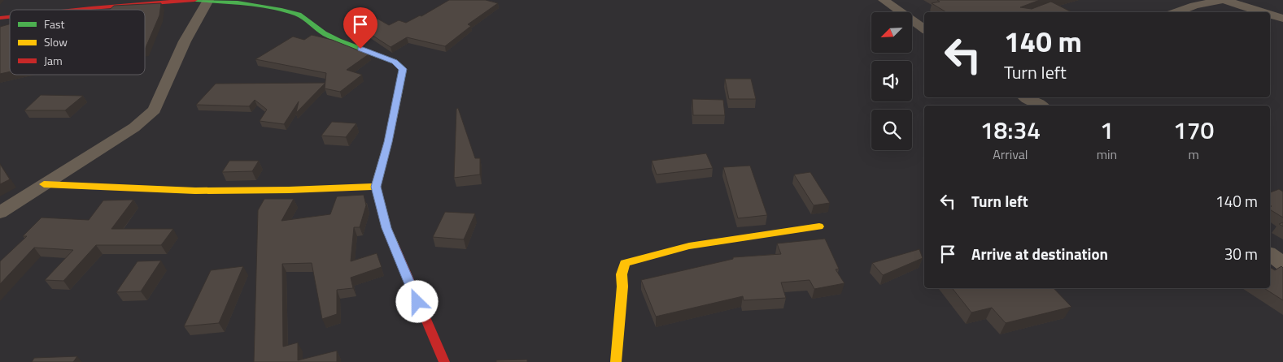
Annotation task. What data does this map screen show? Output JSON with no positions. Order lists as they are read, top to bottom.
{
  "legend": ["Fast", "Slow", "Jam"],
  "north": "bottom left",
  "page": {
    "turn": ["140 m", "Turn left"],
    "eta": [
      "18:34",
      "Arrival",
      "1",
      "min",
      "170",
      "m"
    ],
    "list": [
      {
        "name": "Turn left",
        "value": "140 m"
      },
      {
        "name": "Arrive at destination",
        "value": "30 m"
      }
    ]
  }
}
